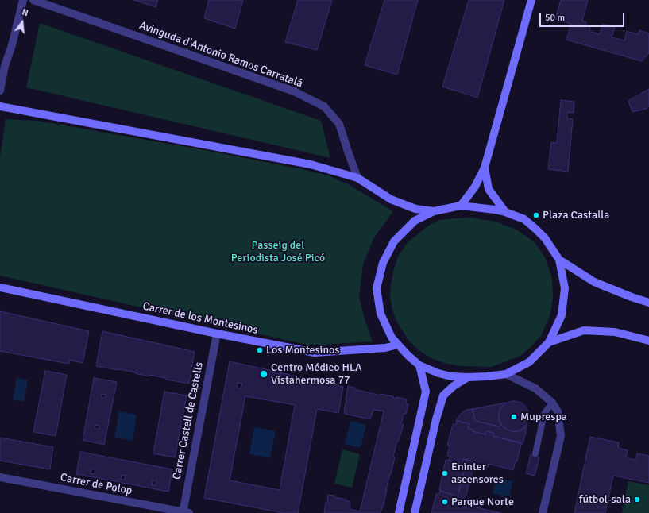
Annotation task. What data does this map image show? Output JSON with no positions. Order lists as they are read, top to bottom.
{
  "streets": {
    "main road": ["Carrer de los Montesinos"],
    "street": ["Avinguda d'Antonio Ramos Carratalá", "Carrer Castell de Castells", "Carrer de Polop"]
  },
  "crossings": [
    ["Carrer de los Montesinos", "Carrer Castell de Castells"],
    ["Carrer Castell de Castells", "Carrer de Polop"]
  ],
  "parks": ["Passeig del Periodista José Picó"],
  "places": [
    "Plaza Castalla",
    "Los Montesinos",
    "Centro Médico HLA Vistahermosa 77",
    "Muprespa",
    "Eninter ascensores",
    "fútbol-sala",
    "Parque Norte"
  ],
  "scale_bar": "50 m",
  "north": "top"
}
